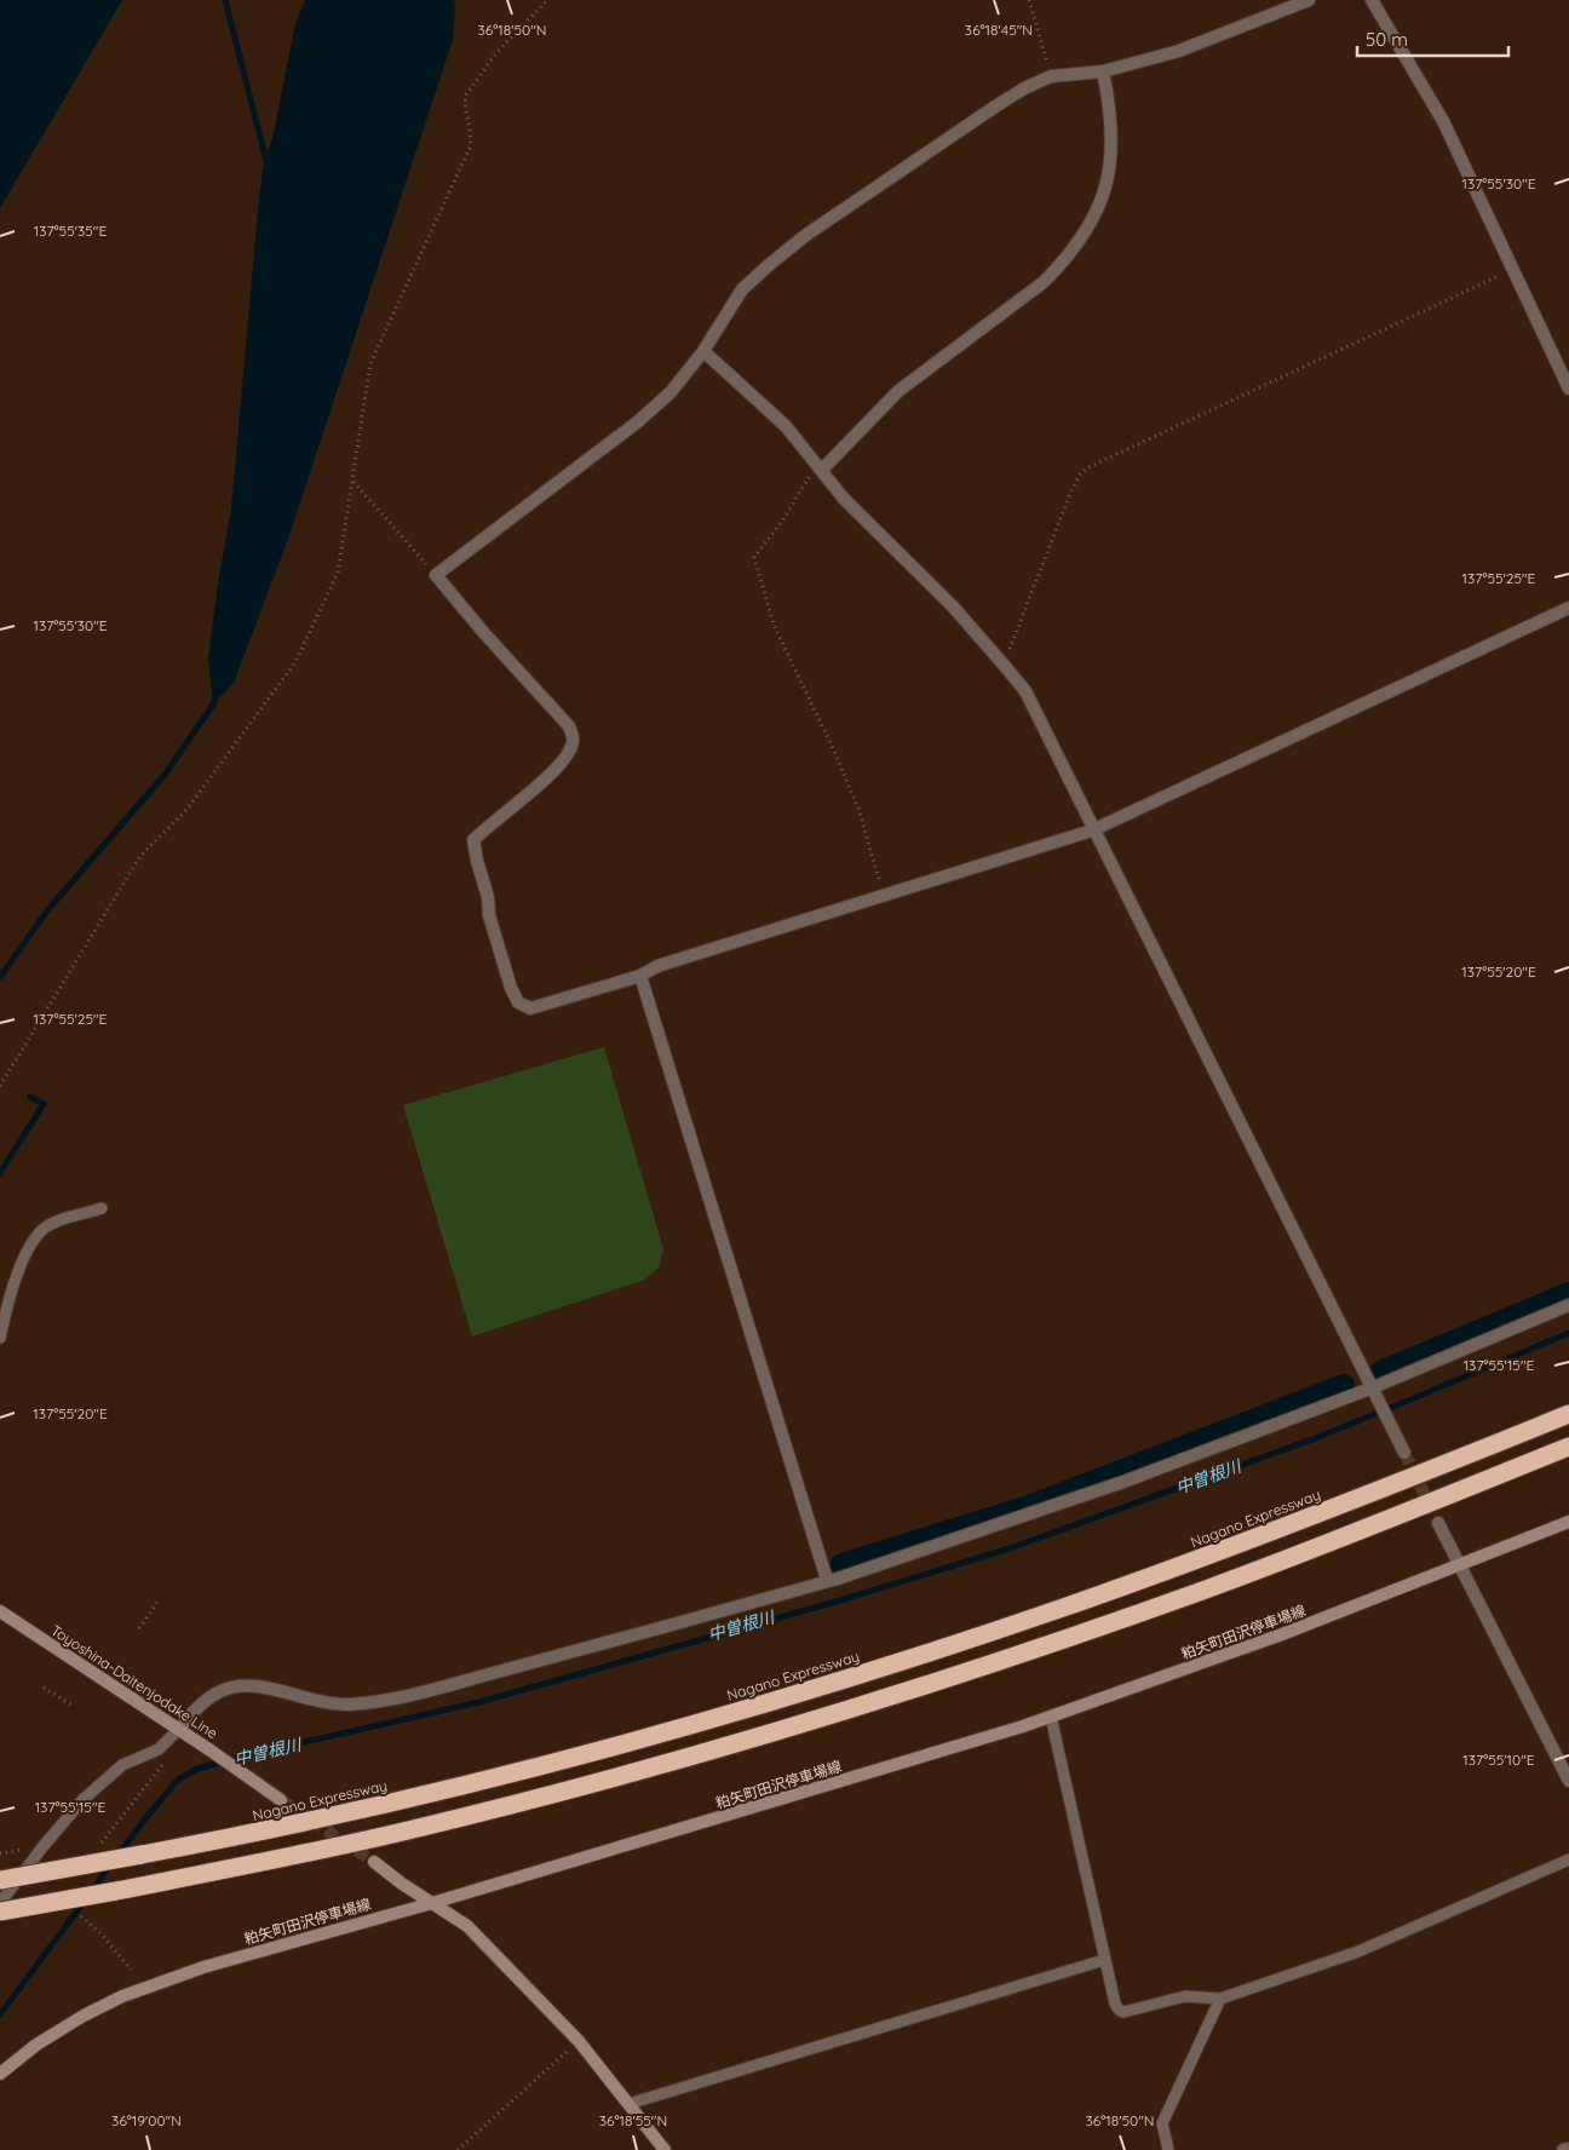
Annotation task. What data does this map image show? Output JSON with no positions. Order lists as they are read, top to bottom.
{
  "streets": {
    "highway": ["Nagano Expressway"],
    "main road": ["粕矢町田沢停車場線", "Toyoshina-Daitenjodake Line"]
  },
  "water": ["中曽根川"],
  "scale_bar": "50 m",
  "coordinates": [
    "36°18'50\"N",
    "36°18'45\"N",
    "137°55'30\"E",
    "137°55'35\"E",
    "137°55'25\"E",
    "137°55'20\"E",
    "137°55'15\"E",
    "137°55'10\"E",
    "36°19'00\"N",
    "36°18'55\"N"
  ]
}
